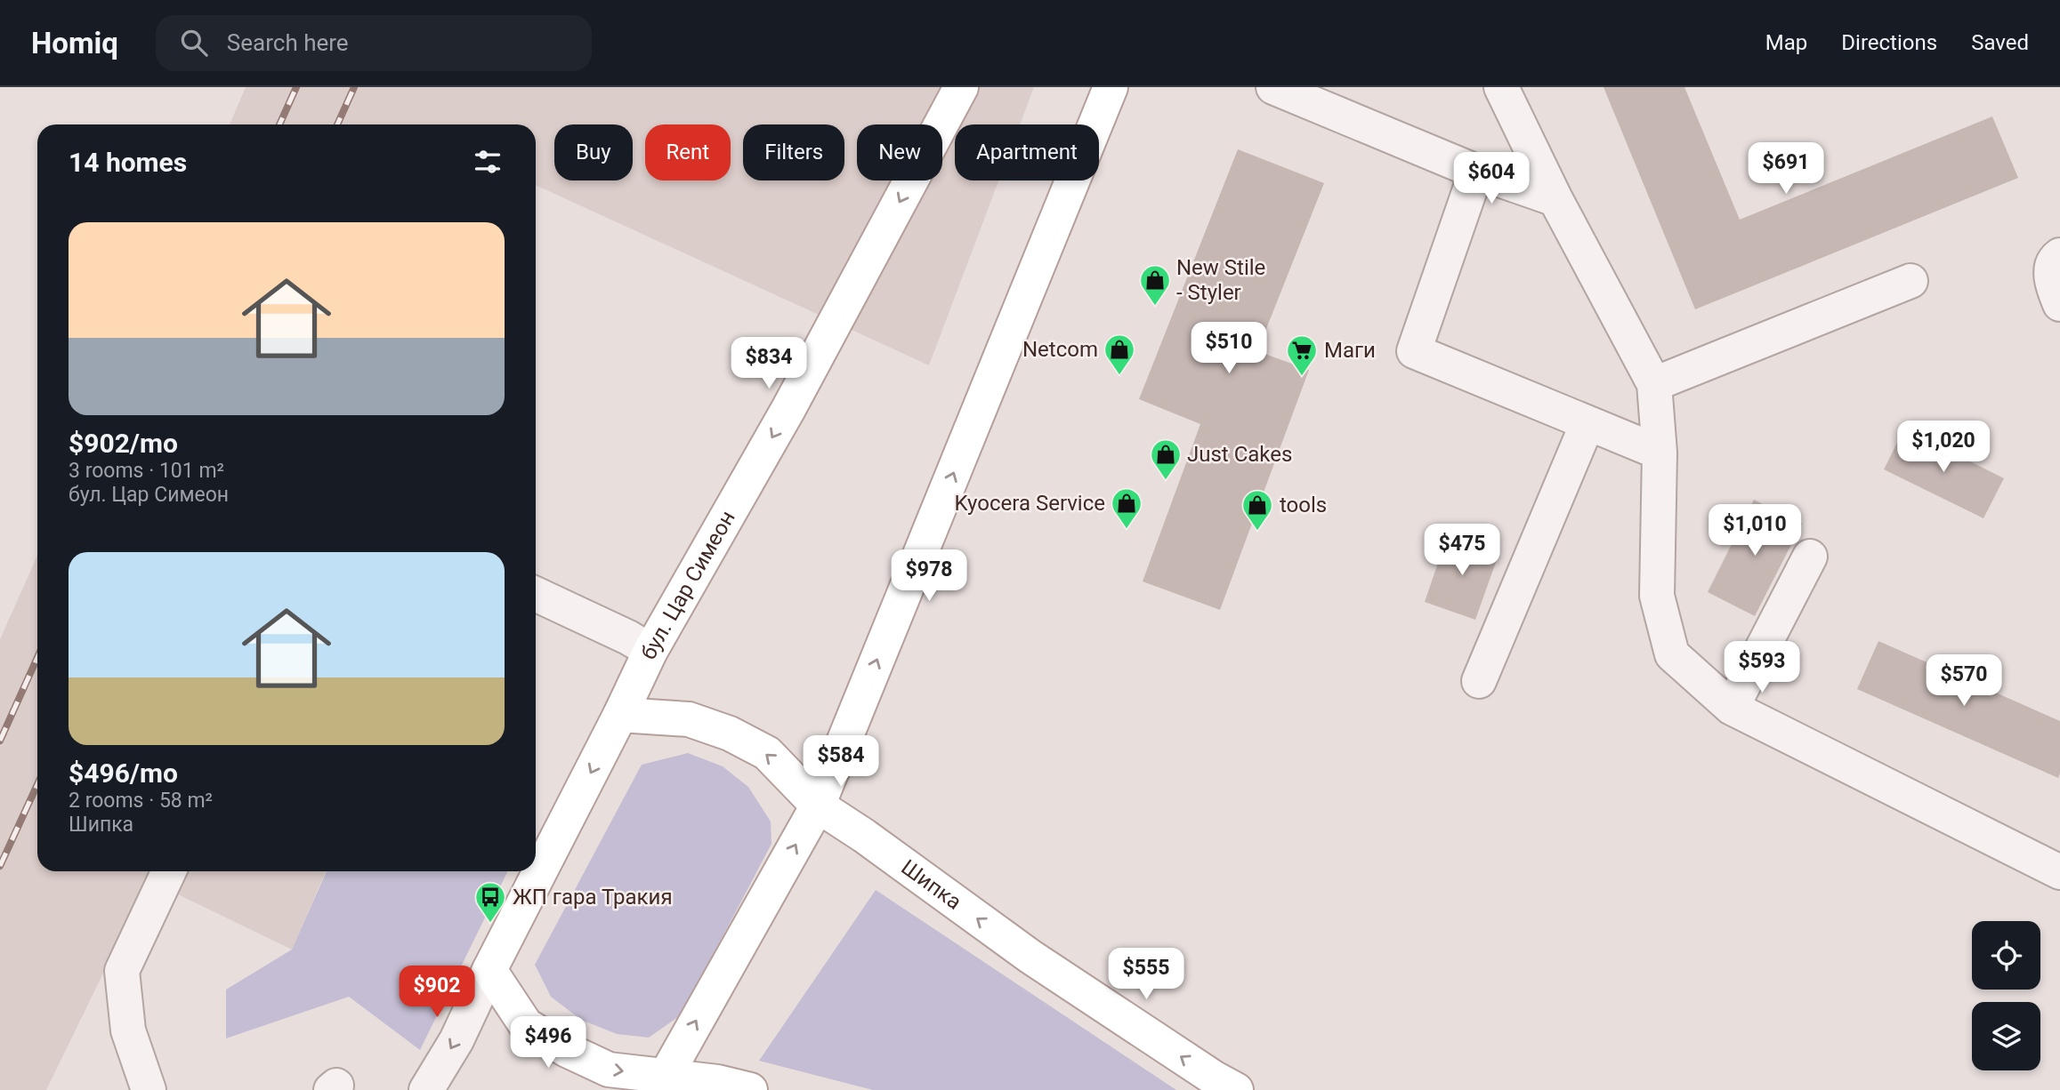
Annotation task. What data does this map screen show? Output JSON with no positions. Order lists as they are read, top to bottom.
{
  "streets": {
    "main road": ["бул. Цар Симеон", "Шипка"]
  },
  "crossings": [
    ["бул. Цар Симеон", "Шипка"]
  ],
  "one_way": ["Шипка"],
  "places": {
    "shop": [
      "New Stile - Styler",
      "Netcom",
      "Just Cakes",
      "Kyocera Service",
      "tools"
    ],
    "supermarket": ["Маги"],
    "bus stop": ["ЖП гара Тракия"]
  },
  "page": {
    "header": "Homiq",
    "search": "Search here",
    "nav": ["Map", "Directions", "Saved"],
    "chip": [
      "Buy",
      "Rent",
      "Filters",
      "New",
      "Apartment"
    ],
    "heading": "14 homes",
    "price": [
      "$691",
      "$604",
      "$510",
      "$834",
      "$1,020",
      "$1,010",
      "$475",
      "$978",
      "$593",
      "$570",
      "$584",
      "$555",
      "$902",
      "$496"
    ],
    "list": [
      {
        "name": "$902/mo",
        "note": "3 rooms · 101 m² · бул. Цар Симеон"
      },
      {
        "name": "$496/mo",
        "note": "2 rooms · 58 m² · Шипка"
      }
    ]
  }
}
